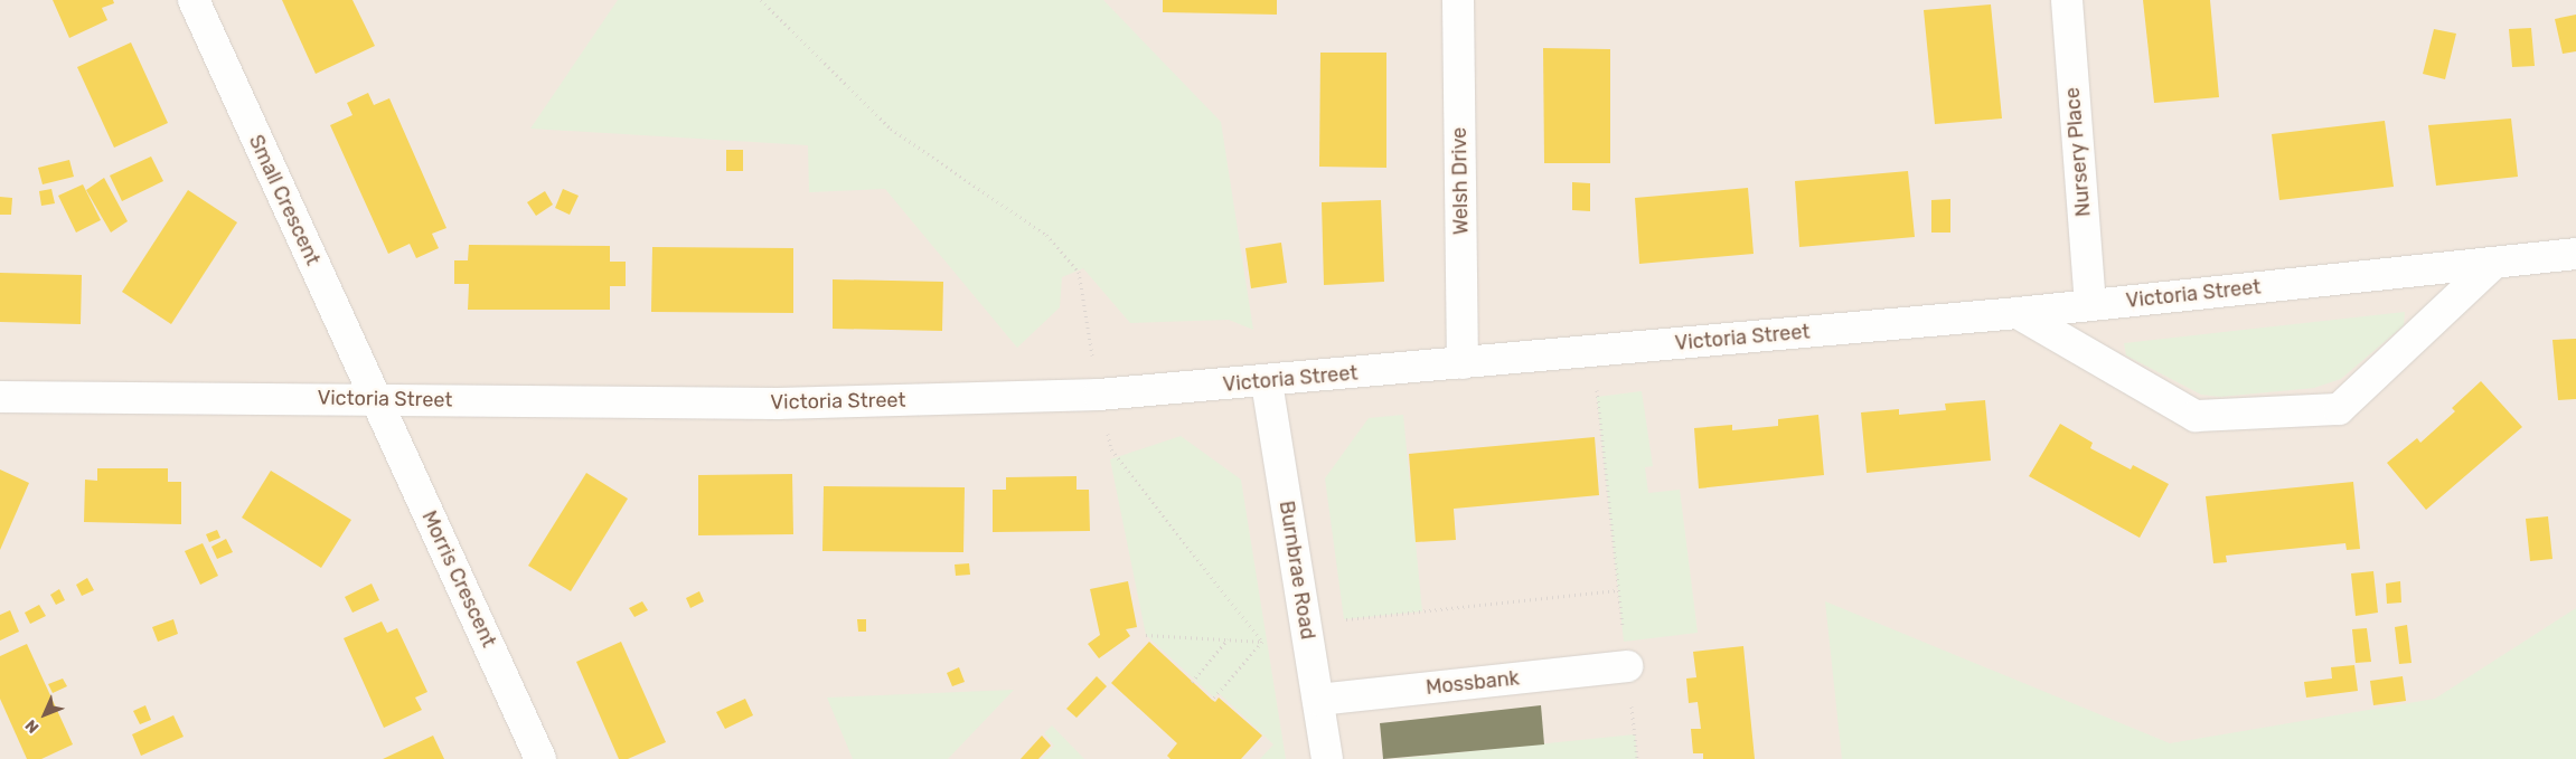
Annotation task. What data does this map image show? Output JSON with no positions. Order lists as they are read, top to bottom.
{
  "streets": {
    "street": [
      "Nursery Place",
      "Welsh Drive",
      "Small Crescent",
      "Victoria Street",
      "Burnbrae Road",
      "Morris Crescent",
      "Mossbank"
    ]
  },
  "crossings": [
    ["Nursery Place", "Victoria Street"],
    ["Welsh Drive", "Victoria Street"],
    ["Small Crescent", "Victoria Street"],
    ["Small Crescent", "Morris Crescent"],
    ["Victoria Street", "Burnbrae Road"],
    ["Victoria Street", "Morris Crescent"],
    ["Burnbrae Road", "Mossbank"]
  ],
  "north": "bottom left"
}
